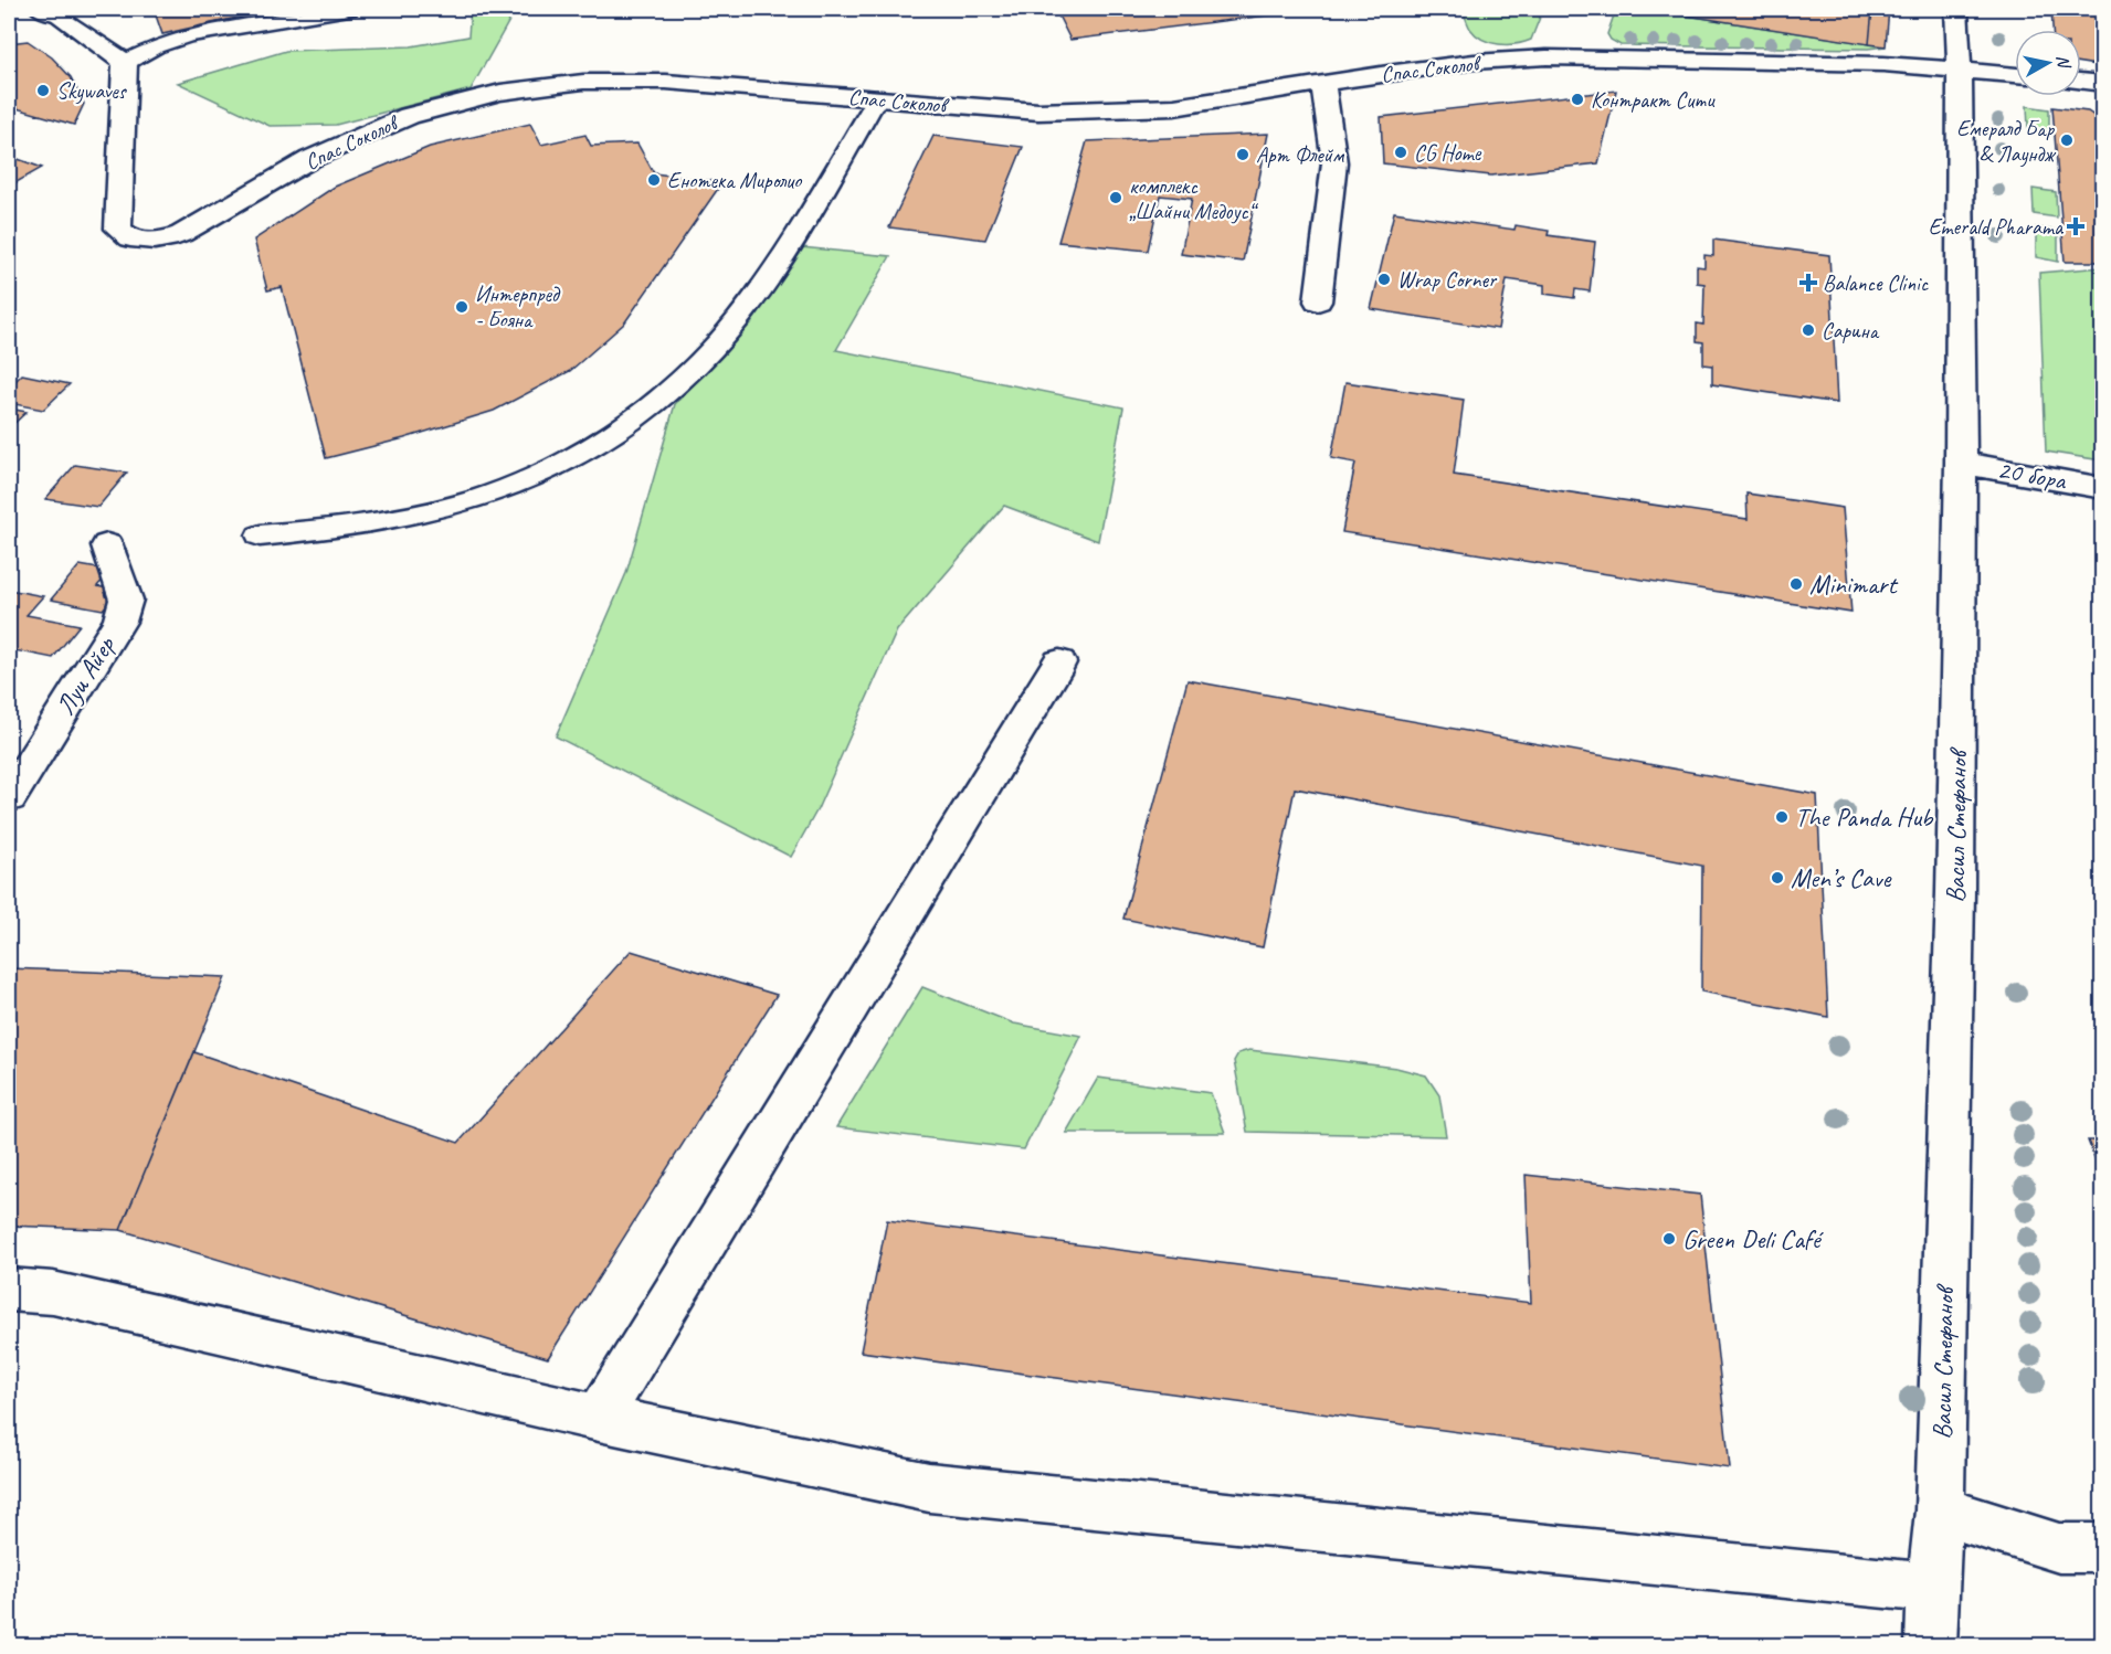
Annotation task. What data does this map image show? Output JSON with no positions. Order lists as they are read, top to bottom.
{
  "streets": {
    "street": [
      "Спас Соколов",
      "20 бора",
      "Луи Айер",
      "Васил Стефанов"
    ]
  },
  "crossings": [
    ["Спас Соколов", "Васил Стефанов"],
    ["20 бора", "Васил Стефанов"]
  ],
  "places": {
    "other": [
      "Skywaves",
      "Контракт Сити",
      "Емералд Бар & Лаундж",
      "CG Home",
      "Арт Флейм",
      "Енотека Миролио",
      "комплекс „Шайни Медоус“",
      "Wrap Corner",
      "Интерпред - Бояна",
      "Сарина",
      "Minimart",
      "The Panda Hub",
      "Men’s Cave",
      "Green Deli Café"
    ],
    "health": ["Emerald Pharama", "Balance Clinic"]
  },
  "north": "right"
}
